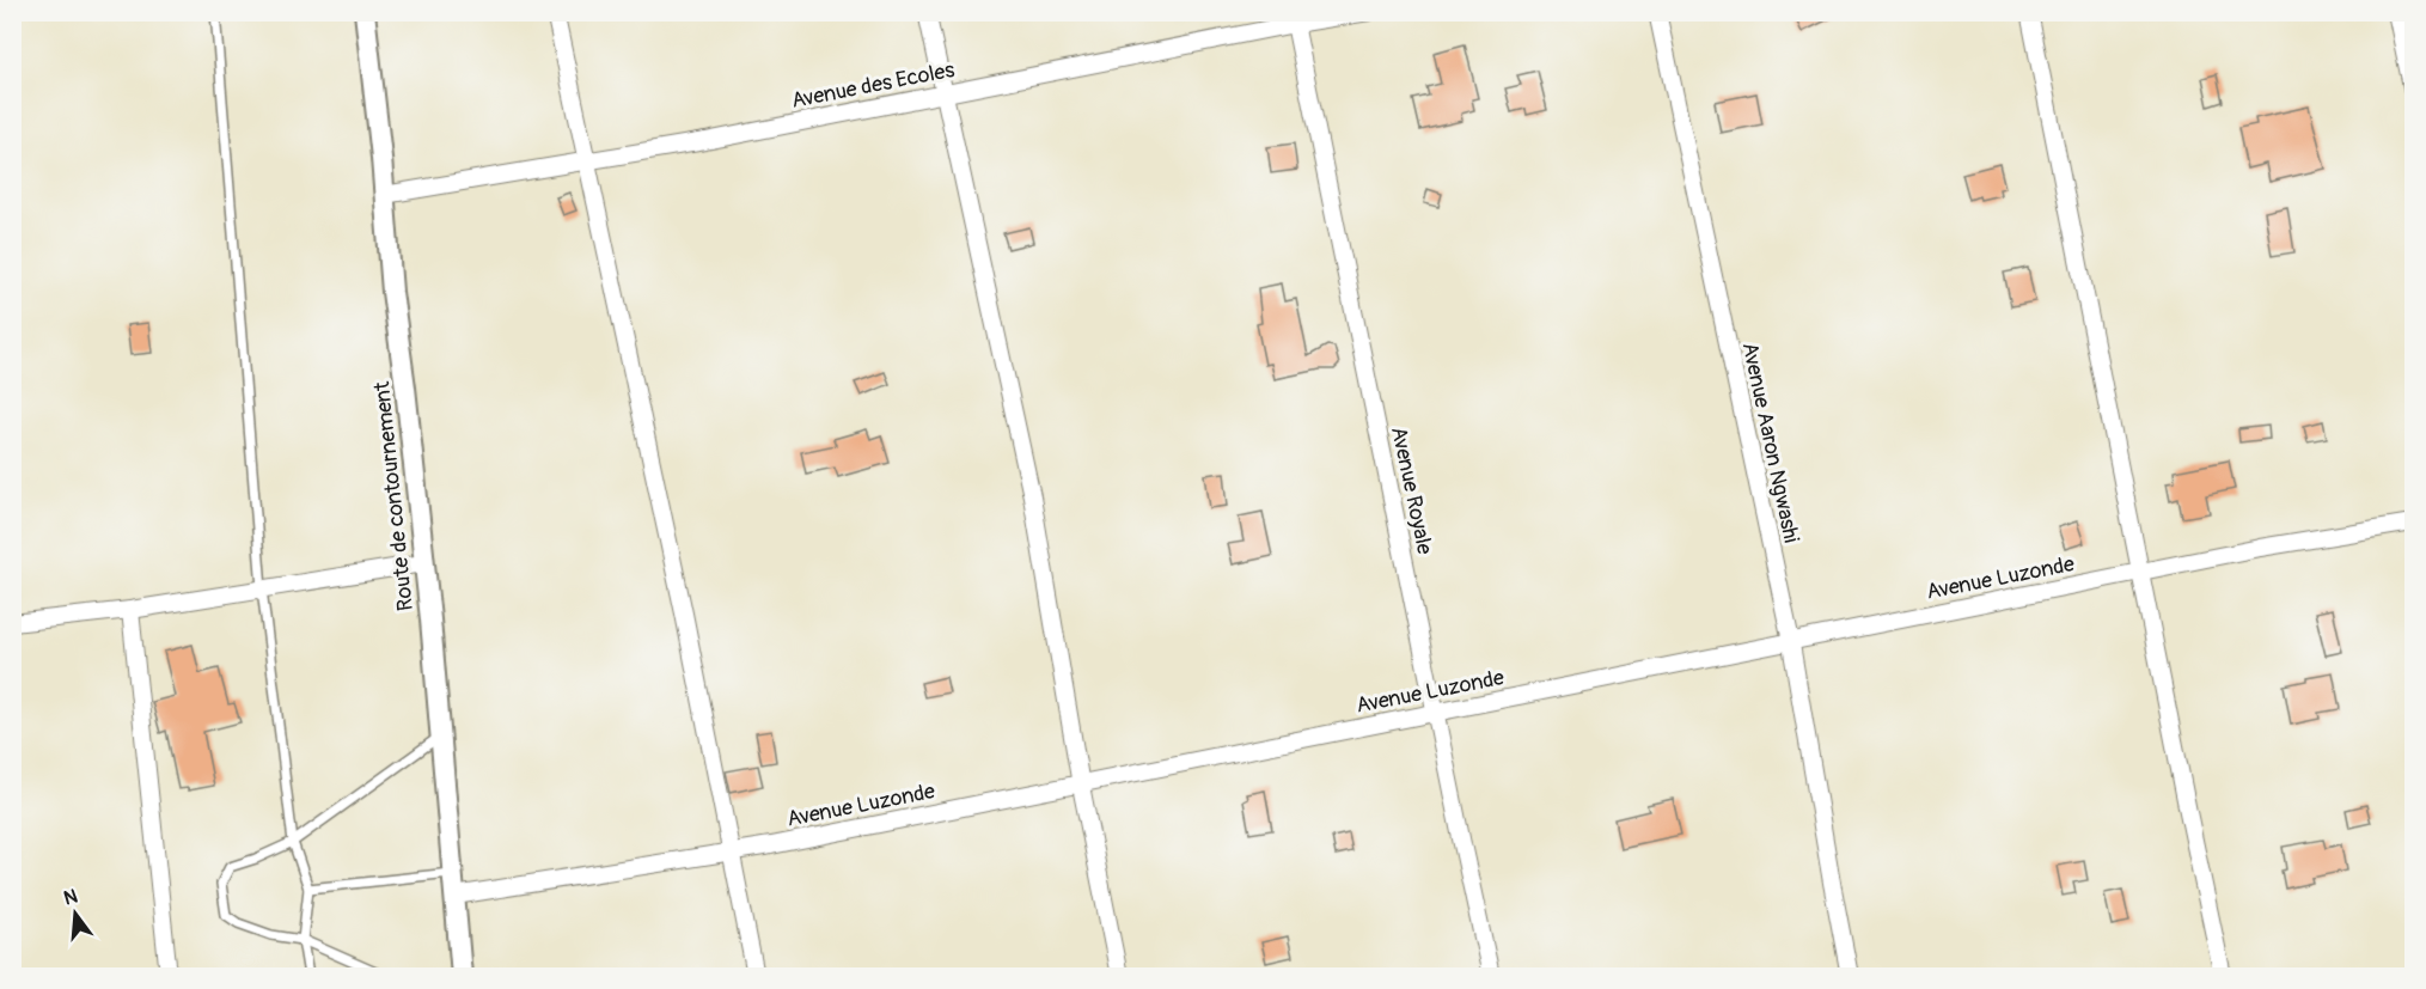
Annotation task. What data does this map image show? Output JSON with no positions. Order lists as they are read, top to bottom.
{
  "streets": {
    "street": [
      "Avenue des Ecoles",
      "Avenue Aaron Ngwashi",
      "Avenue Royale",
      "Route de contournement",
      "Avenue Luzonde"
    ]
  },
  "crossings": [
    ["Avenue des Ecoles", "Avenue Royale"],
    ["Avenue des Ecoles", "Route de contournement"],
    ["Avenue Aaron Ngwashi", "Avenue Luzonde"],
    ["Avenue Royale", "Avenue Luzonde"],
    ["Route de contournement", "Avenue Luzonde"]
  ],
  "north": "top"
}
